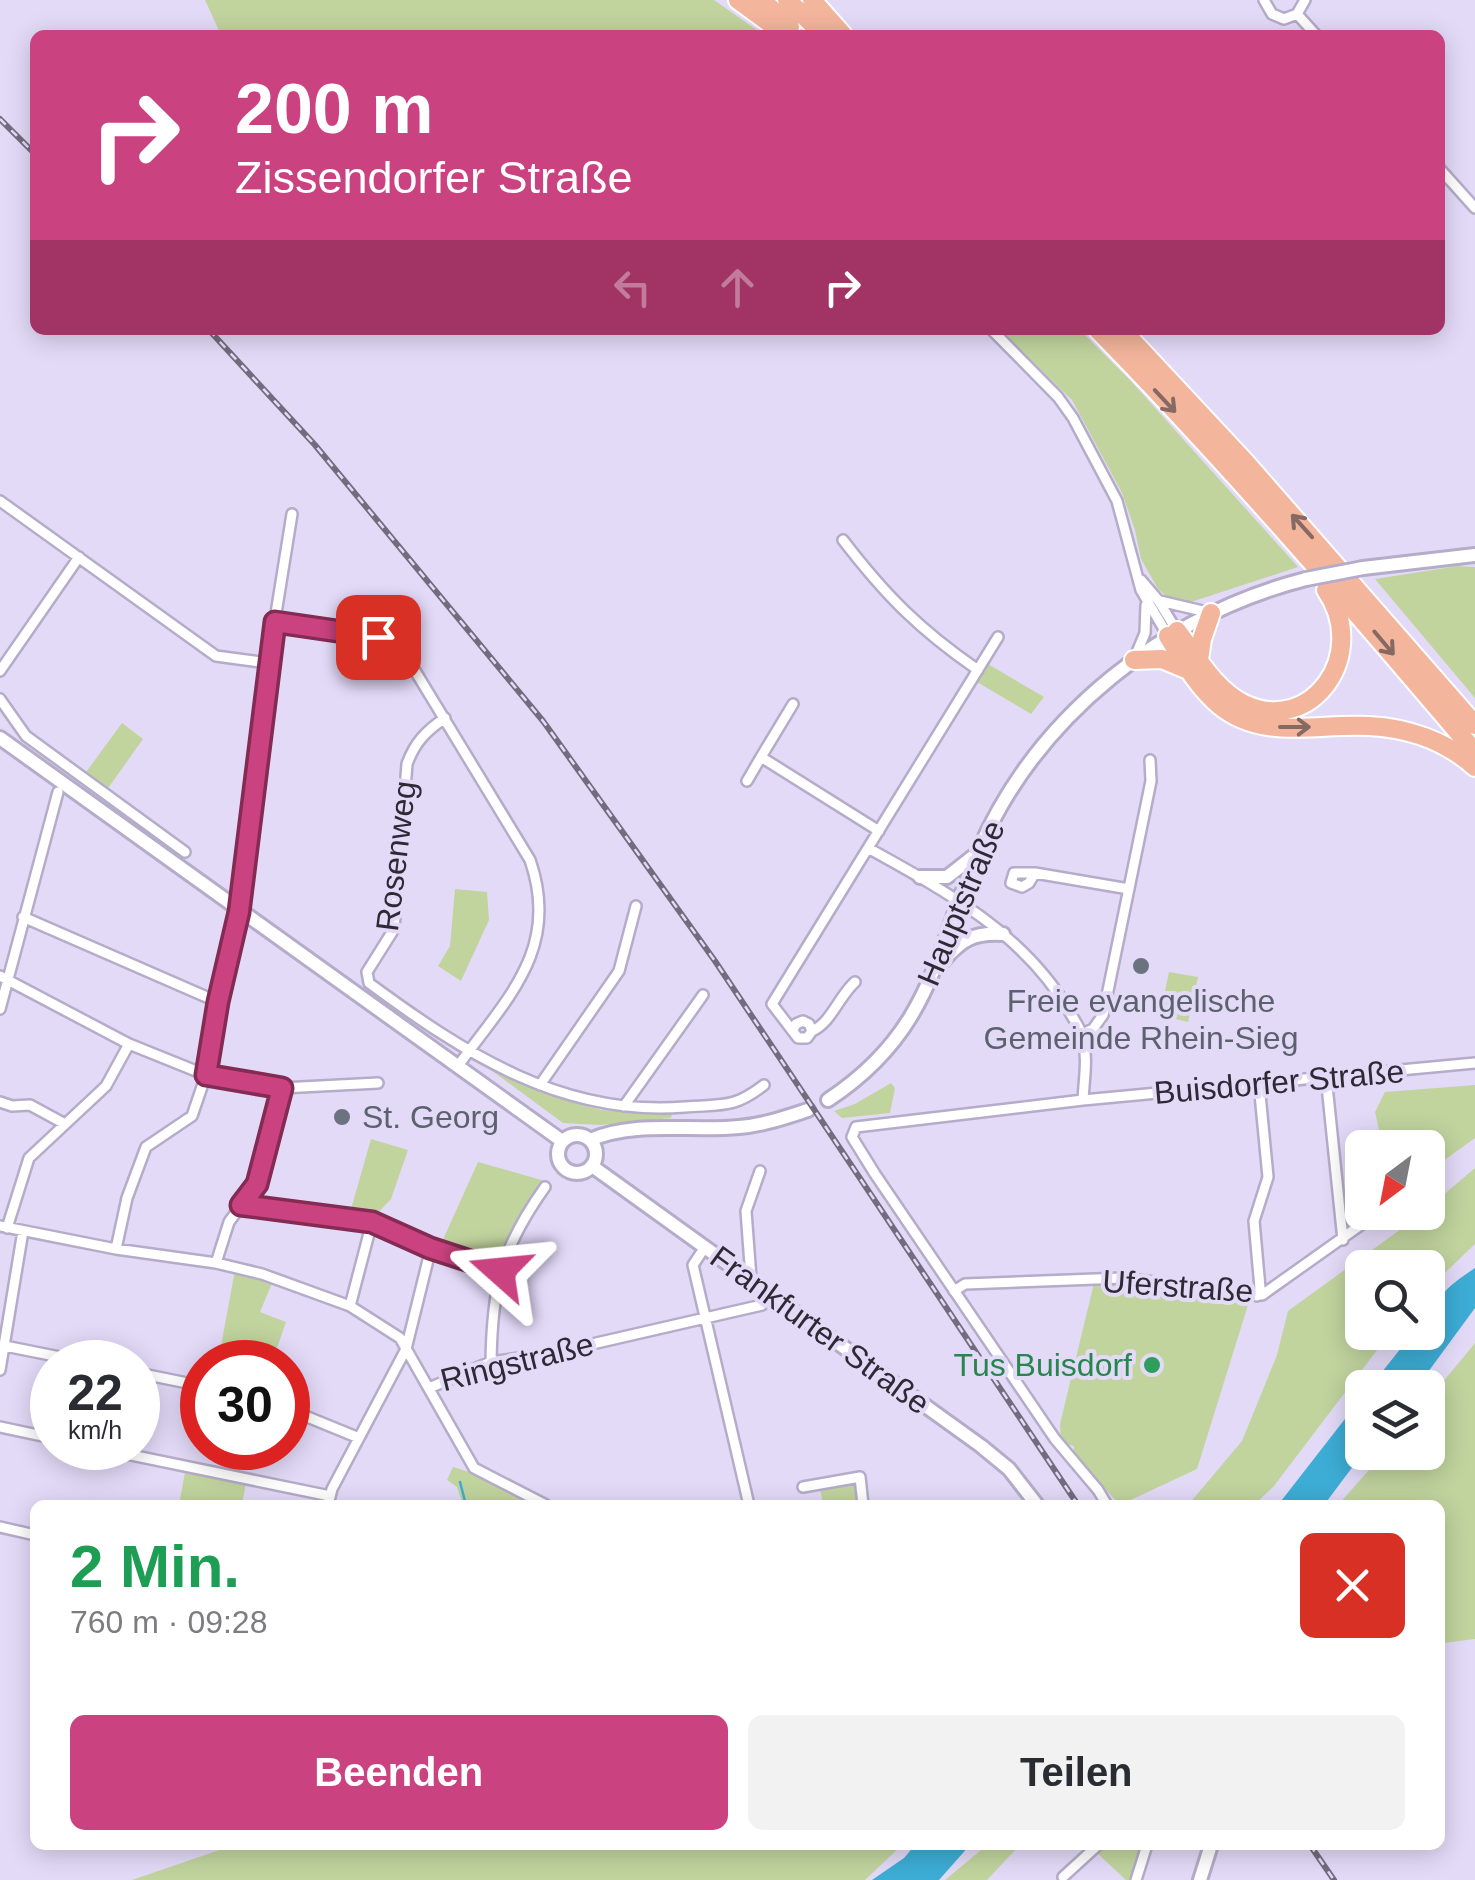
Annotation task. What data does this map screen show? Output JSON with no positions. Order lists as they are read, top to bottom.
{
  "streets": {
    "main road": ["Hauptstraße", "Frankfurter Straße"],
    "street": [
      "Rosenweg",
      "Buisdorfer Straße",
      "Uferstraße",
      "Ringstraße"
    ]
  },
  "crossings": [
    ["Buisdorfer Straße", "Uferstraße"],
    ["Frankfurter Straße", "Ringstraße"]
  ],
  "places": ["Freie evangelische Gemeinde Rhein-Sieg", "St. Georg", "Tus Buisdorf"],
  "north": "bottom left",
  "page": {
    "turn": ["200 m", "Zissendorfer Straße"],
    "speed": "22 km/h",
    "limit": "30",
    "heading": ["2 Min.", "760 m · 09:28"],
    "buttons": ["Beenden", "Teilen"]
  }
}
